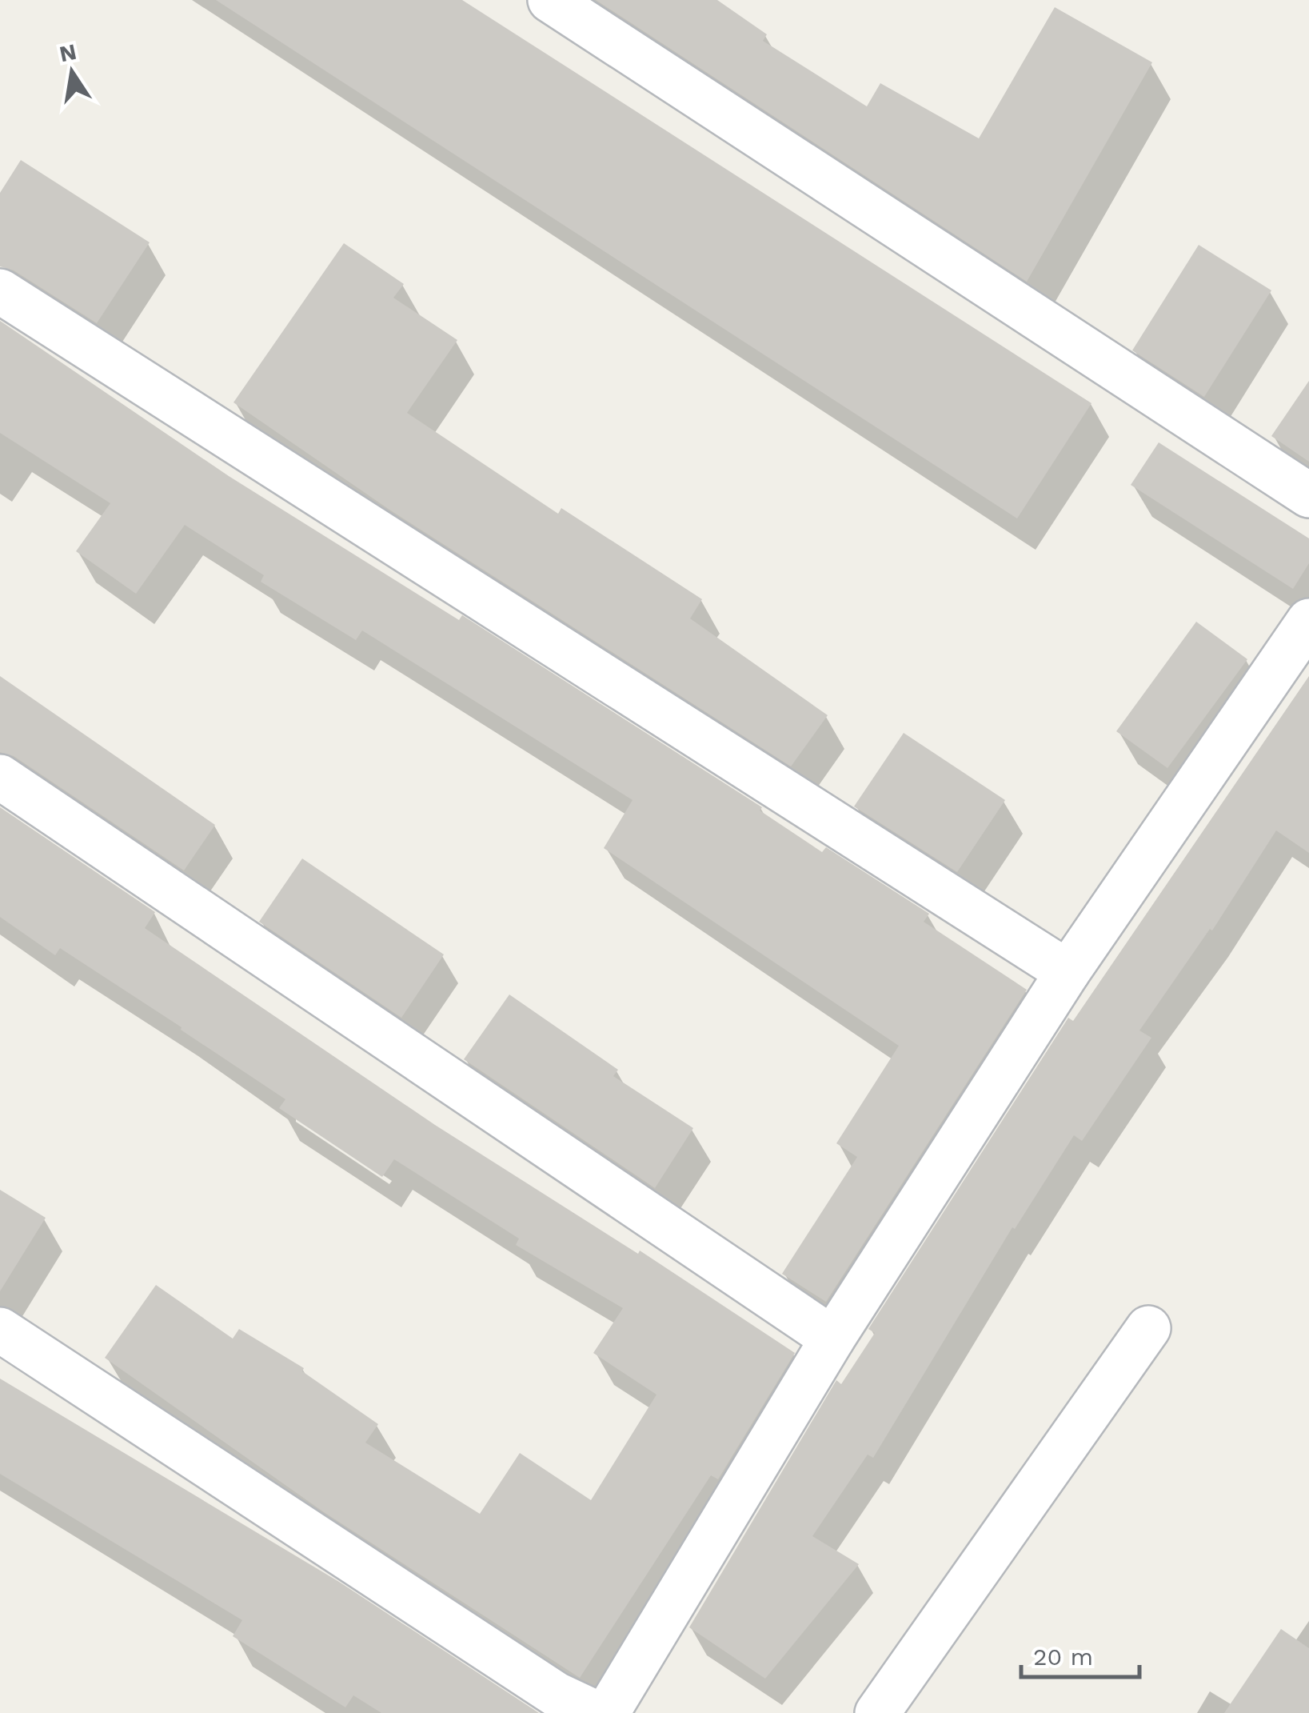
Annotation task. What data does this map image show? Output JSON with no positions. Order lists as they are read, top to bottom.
{
  "scale_bar": "20 m",
  "north": "top"
}
